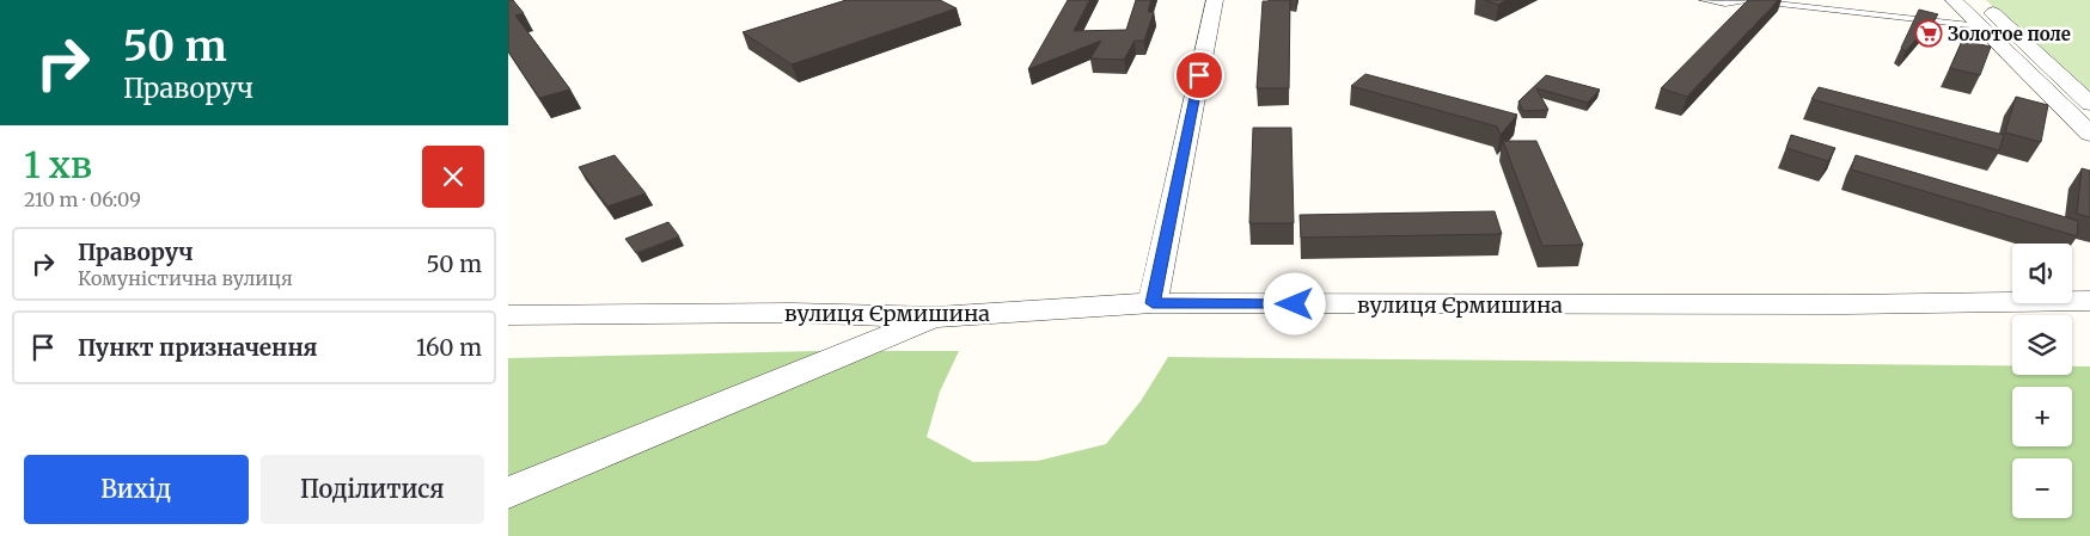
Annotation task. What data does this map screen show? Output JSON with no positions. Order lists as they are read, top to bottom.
{
  "streets": {
    "street": ["вулиця Єрмишина"]
  },
  "places": {
    "supermarket": ["Золотое поле"]
  },
  "page": {
    "turn": ["50 m", "Праворуч"],
    "heading": ["1 хв", "210 m · 06:09"],
    "list": [
      {
        "name": "Праворуч",
        "note": "Комуністична вулиця",
        "value": "50 m"
      },
      {
        "name": "Пункт призначення",
        "value": "160 m"
      }
    ],
    "map_buttons": ["+", "−"],
    "buttons": ["Вихід", "Поділитися"]
  }
}
